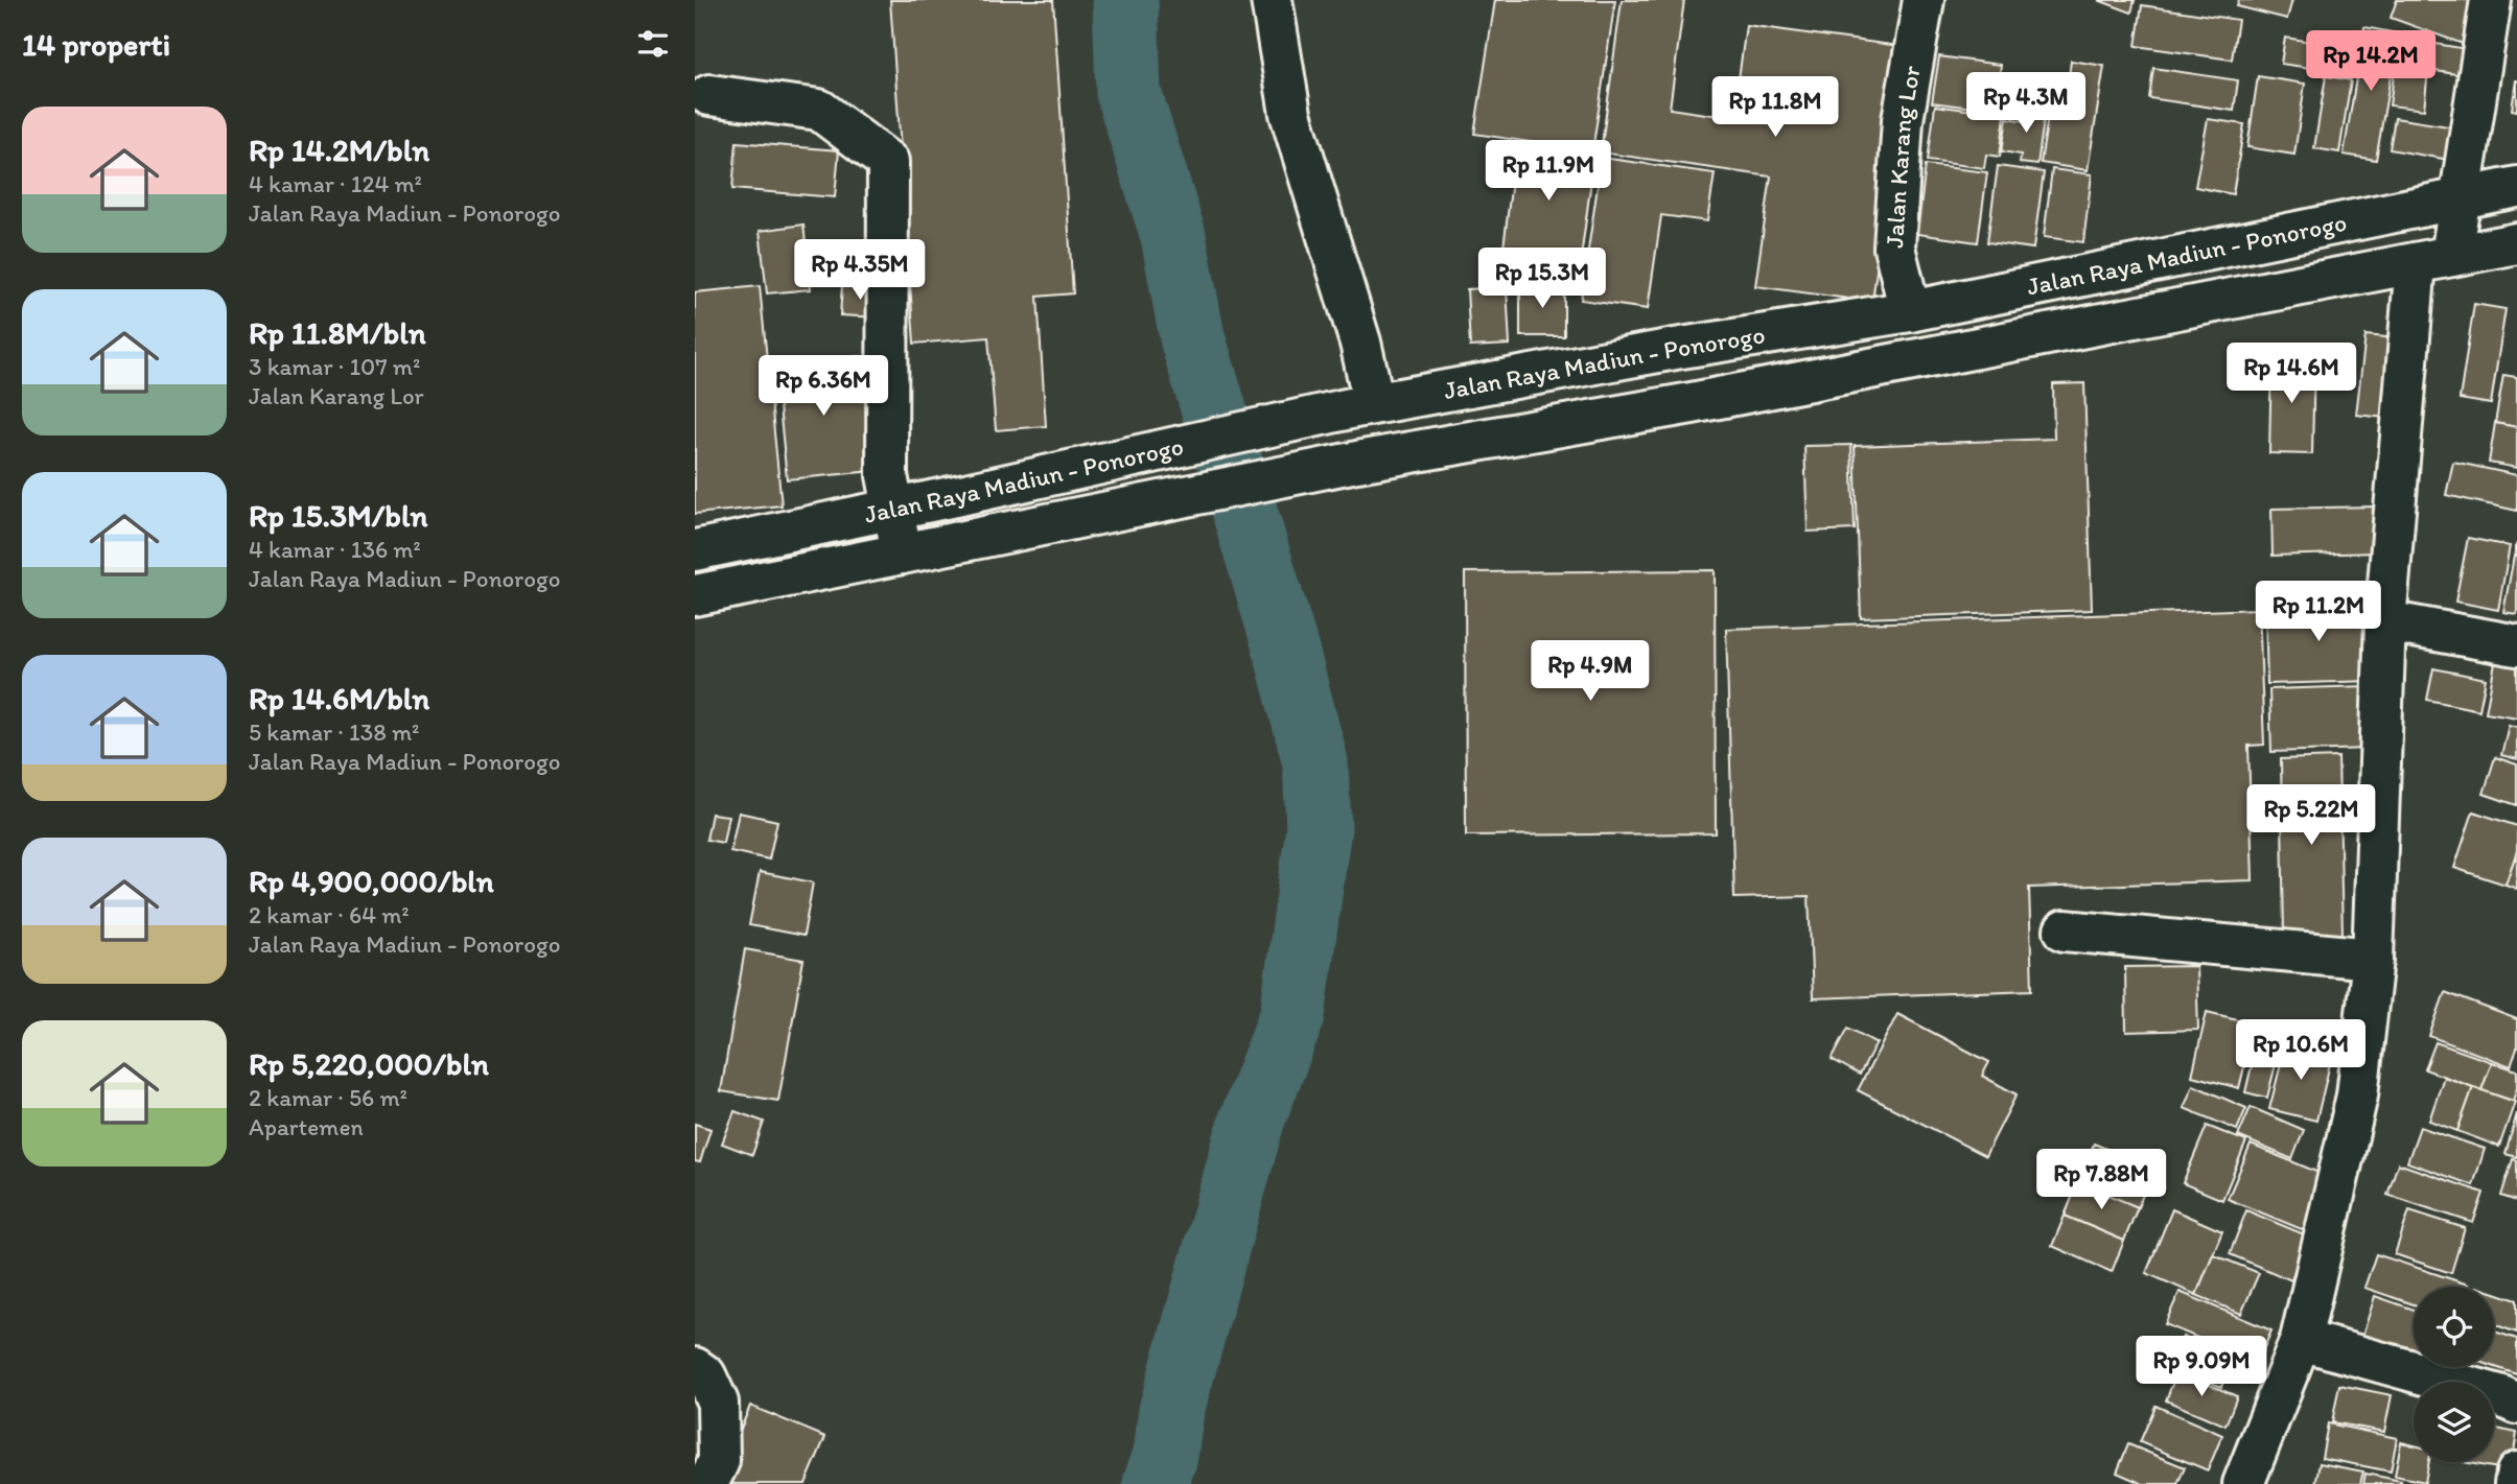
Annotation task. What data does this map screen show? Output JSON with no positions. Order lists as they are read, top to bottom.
{
  "streets": {
    "main road": ["Jalan Karang Lor", "Jalan Raya Madiun - Ponorogo"]
  },
  "crossings": [
    ["Jalan Karang Lor", "Jalan Raya Madiun - Ponorogo"]
  ],
  "page": {
    "heading": "14 properti",
    "price": [
      "Rp 14.2M",
      "Rp 4.3M",
      "Rp 11.8M",
      "Rp 11.9M",
      "Rp 4.35M",
      "Rp 15.3M",
      "Rp 14.6M",
      "Rp 6.36M",
      "Rp 11.2M",
      "Rp 4.9M",
      "Rp 5.22M",
      "Rp 10.6M",
      "Rp 7.88M",
      "Rp 9.09M"
    ],
    "list": [
      {
        "name": "Rp 14.2M/bln",
        "note": "4 kamar · 124 m² · Jalan Raya Madiun - Ponorogo"
      },
      {
        "name": "Rp 11.8M/bln",
        "note": "3 kamar · 107 m² · Jalan Karang Lor"
      },
      {
        "name": "Rp 15.3M/bln",
        "note": "4 kamar · 136 m² · Jalan Raya Madiun - Ponorogo"
      },
      {
        "name": "Rp 14.6M/bln",
        "note": "5 kamar · 138 m² · Jalan Raya Madiun - Ponorogo"
      },
      {
        "name": "Rp 4,900,000/bln",
        "note": "2 kamar · 64 m² · Jalan Raya Madiun - Ponorogo"
      },
      {
        "name": "Rp 5,220,000/bln",
        "note": "2 kamar · 56 m² · Apartemen"
      }
    ]
  }
}
